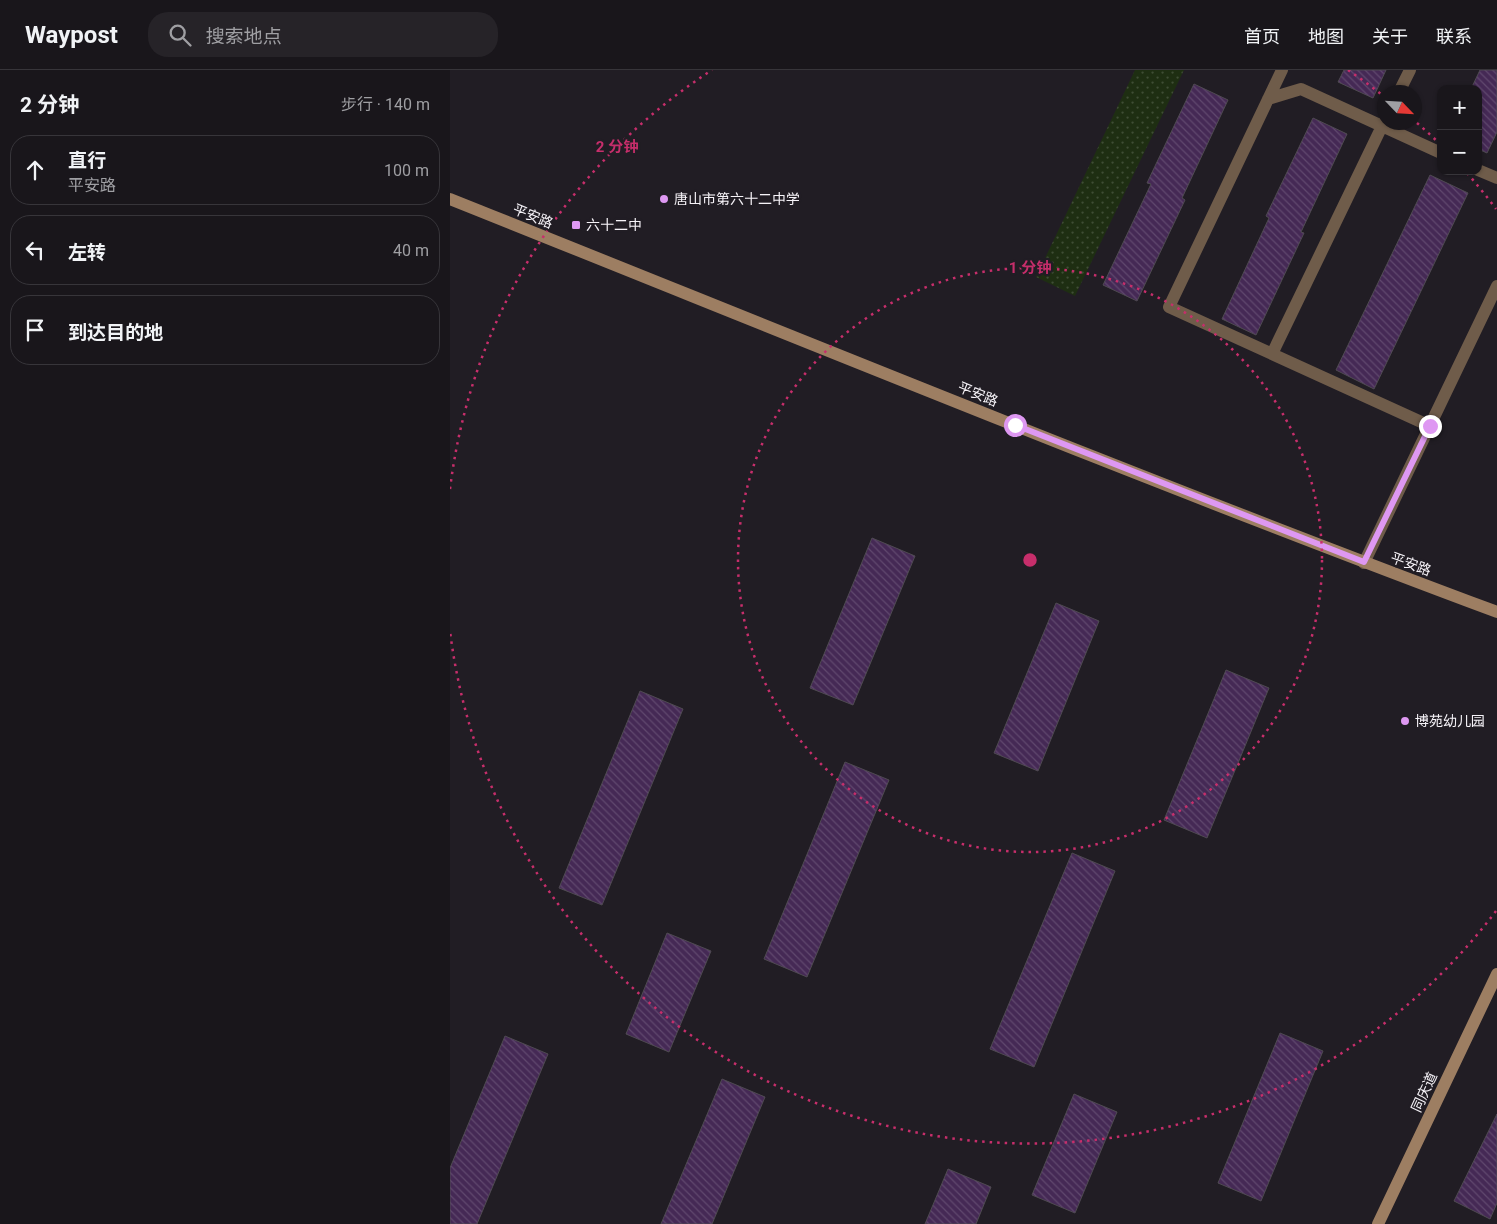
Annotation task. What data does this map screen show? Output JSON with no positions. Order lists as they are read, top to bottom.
{
  "streets": {
    "street": ["平安路", "同庆道"]
  },
  "places": {
    "other": ["唐山市第六十二中学", "博苑幼儿园"],
    "transit": ["六十二中"]
  },
  "north": "bottom right",
  "page": {
    "header": "Waypost",
    "search": "搜索地点",
    "nav": [
      "首页",
      "地图",
      "关于",
      "联系"
    ],
    "heading": ["2 分钟", "步行 · 140 m"],
    "map_buttons": ["+", "−"],
    "list": [
      ["直行", "平安路", "100 m"],
      ["左转", "40 m"],
      "到达目的地"
    ]
  },
  "rings": ["2 分钟", "1 分钟"]
}
